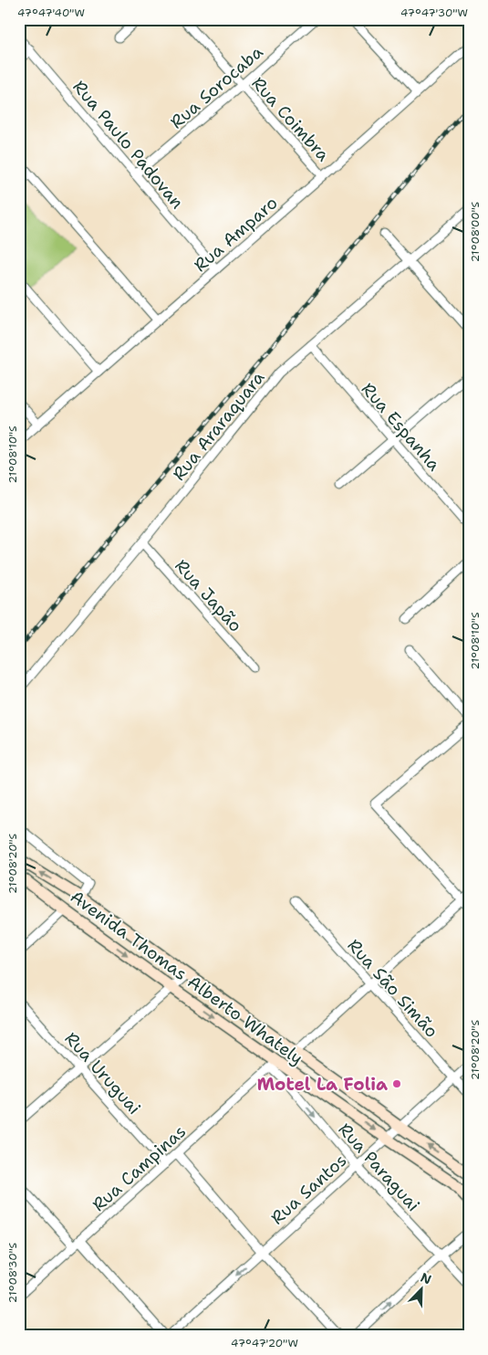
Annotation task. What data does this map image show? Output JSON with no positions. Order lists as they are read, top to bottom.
{
  "streets": {
    "main road": ["Avenida Thomas Alberto Whately"],
    "street": [
      "Rua Sorocaba",
      "Rua Coimbra",
      "Rua Paulo Padovan",
      "Rua Amparo",
      "Rua Araraquara",
      "Rua Espanha",
      "Rua Japão",
      "Rua São Simão",
      "Rua Uruguai",
      "Rua Paraguai",
      "Rua Campinas",
      "Rua Santos"
    ]
  },
  "crossings": [
    ["Rua Sorocaba", "Rua Coimbra"],
    ["Rua Sorocaba", "Rua Paulo Padovan"],
    ["Rua Coimbra", "Rua Amparo"],
    ["Rua Paulo Padovan", "Rua Amparo"],
    ["Rua Araraquara", "Rua Espanha"],
    ["Rua Araraquara", "Rua Japão"],
    ["Avenida Thomas Alberto Whately", "Rua Paraguai"],
    ["Avenida Thomas Alberto Whately", "Rua Campinas"],
    ["Avenida Thomas Alberto Whately", "Rua Santos"],
    ["Rua São Simão", "Rua Santos"],
    ["Rua Uruguai", "Rua Campinas"],
    ["Rua Paraguai", "Rua Campinas"],
    ["Rua Paraguai", "Rua Santos"]
  ],
  "one_way": ["Rua Paraguai"],
  "places": ["Motel La Folia"],
  "north": "top right",
  "coordinates": [
    "47°47'40\"W",
    "47°47'30\"W",
    "21°08'00\"S",
    "21°08'10\"S",
    "21°08'20\"S",
    "21°08'30\"S",
    "47°47'20\"W"
  ]
}
